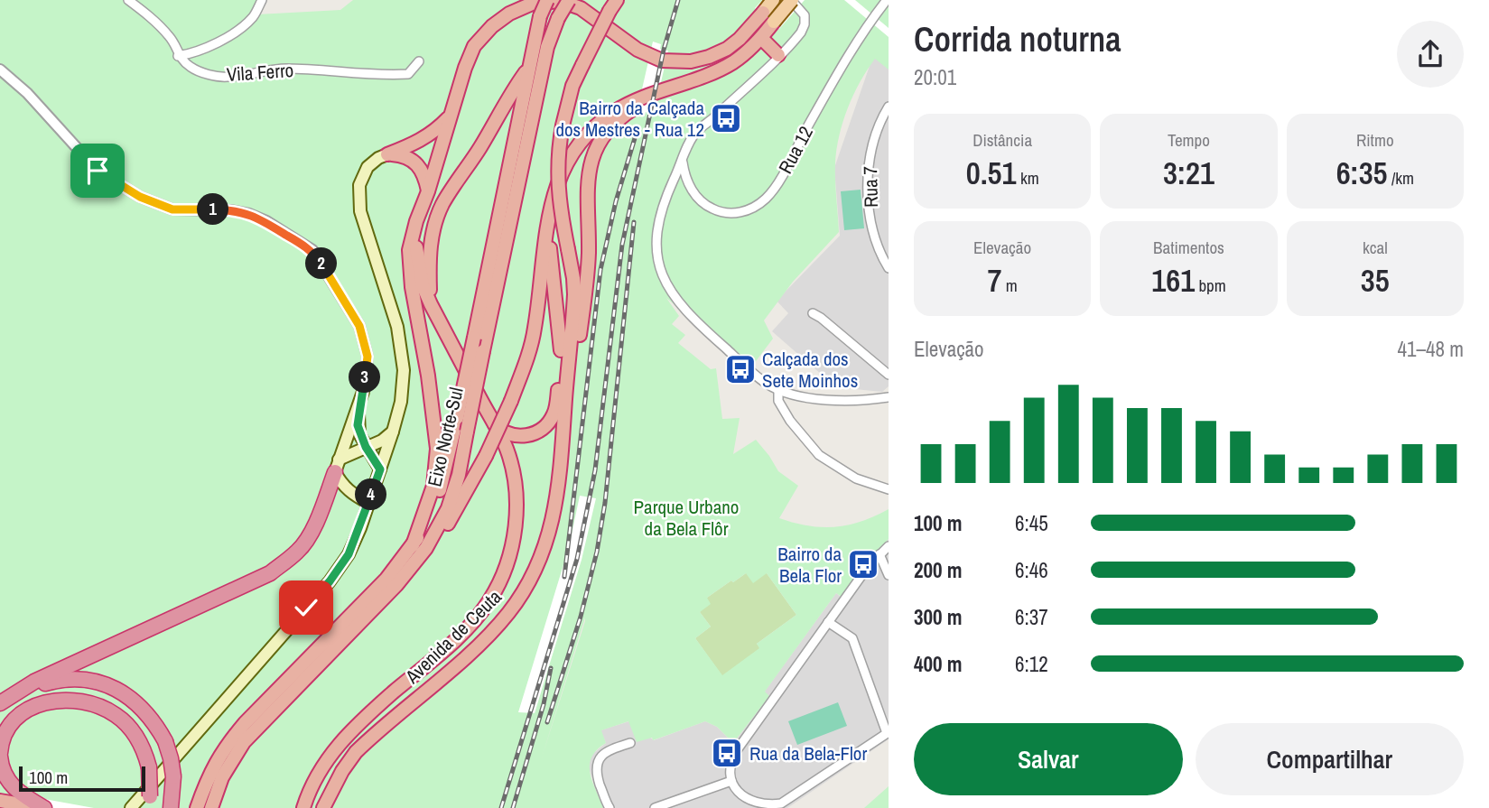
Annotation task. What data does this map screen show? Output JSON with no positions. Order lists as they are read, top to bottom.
{
  "streets": {
    "highway": ["Eixo Norte-Sul", "Avenida de Ceuta"],
    "street": ["Vila Ferro", "Rua 12", "Rua 7"]
  },
  "parks": ["Parque Urbano da Bela Flôr"],
  "places": {
    "bus stop": [
      "Bairro da Calçada dos Mestres - Rua 12",
      "Calçada dos Sete Moinhos",
      "Bairro da Bela Flor",
      "Rua da Bela-Flor"
    ]
  },
  "scale_bar": "100 m",
  "page": {
    "heading": ["Corrida noturna", "20:01"],
    "stats": [
      ["Distância", "0.51 km"],
      ["Tempo", "3:21"],
      ["Ritmo", "6:35 /km"],
      ["Elevação", "7 m"],
      ["Batimentos", "161 bpm"],
      ["kcal", "35"]
    ],
    "pins": [
      "1",
      "2",
      "3",
      "4"
    ],
    "chart": ["Elevação", "41–48 m"],
    "list": [
      {
        "name": "100 m",
        "note": "6:45"
      },
      {
        "name": "200 m",
        "note": "6:46"
      },
      {
        "name": "300 m",
        "note": "6:37"
      },
      {
        "name": "400 m",
        "note": "6:12"
      }
    ],
    "buttons": ["Salvar", "Compartilhar"],
    "scale": "100 m"
  }
}
